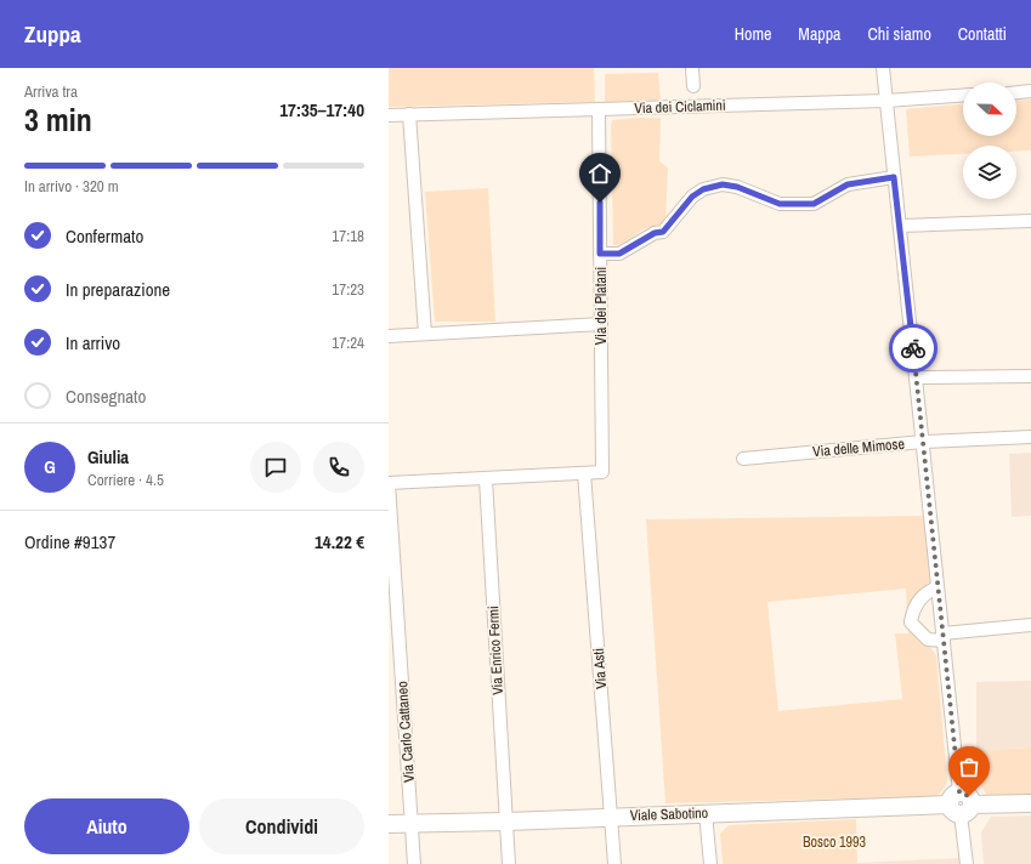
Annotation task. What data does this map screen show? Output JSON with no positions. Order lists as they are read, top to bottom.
{
  "streets": {
    "street": [
      "Via dei Ciclamini",
      "Via dei Platani",
      "Via delle Mimose",
      "Via Enrico Fermi",
      "Via Asti",
      "Via Carlo Cattaneo",
      "Viale Sabotino"
    ]
  },
  "crossings": [
    ["Via dei Ciclamini", "Via dei Platani"],
    ["Via dei Platani", "Via Asti"],
    ["Via Enrico Fermi", "Viale Sabotino"],
    ["Via Asti", "Viale Sabotino"],
    ["Via Carlo Cattaneo", "Viale Sabotino"]
  ],
  "parks": ["Bosco 1993"],
  "north": "right",
  "page": {
    "header": "Zuppa",
    "nav": [
      "Home",
      "Mappa",
      "Chi siamo",
      "Contatti"
    ],
    "heading": ["3 min", "Arriva tra", "17:35–17:40"],
    "panel": [
      "Giulia",
      "Corriere · 4.5",
      "Ordine #9137",
      "14.22 €"
    ],
    "bar": "In arrivo · 320 m",
    "list": [
      ["Confermato", "17:18"],
      ["In preparazione", "17:23"],
      ["In arrivo", "17:24"],
      "Consegnato"
    ],
    "round": "G",
    "buttons": ["Aiuto", "Condividi"]
  }
}
